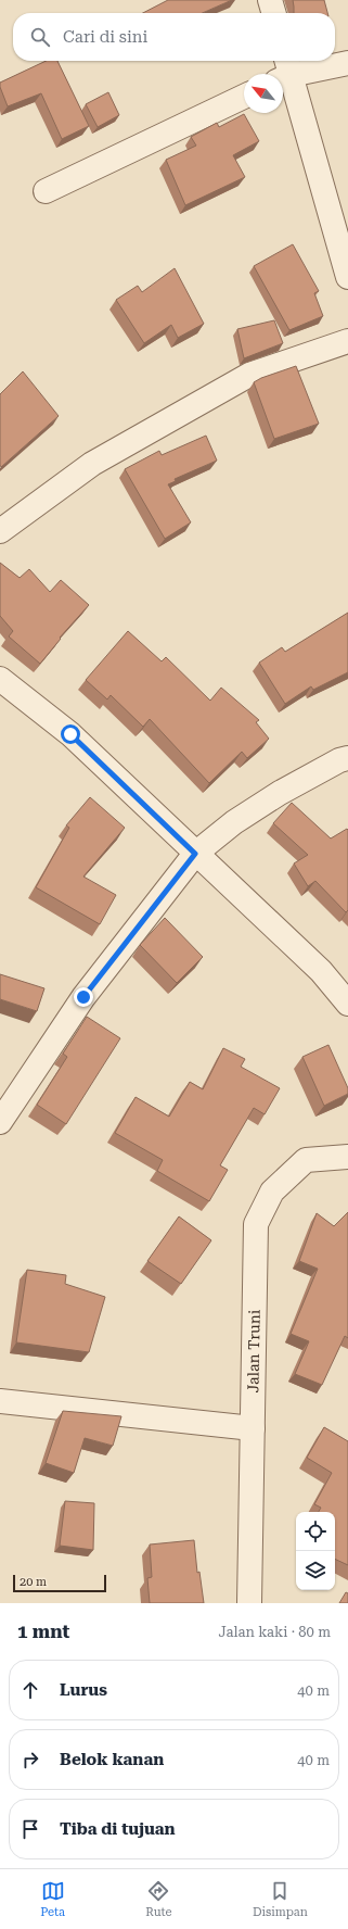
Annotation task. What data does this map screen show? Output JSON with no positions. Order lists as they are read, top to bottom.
{
  "streets": {
    "street": ["Jalan Truni"]
  },
  "scale_bar": "20 m",
  "north": "top left",
  "page": {
    "search": "Cari di sini",
    "scale": "20 m",
    "heading": ["1 mnt", "Jalan kaki · 80 m"],
    "list": [
      ["Lurus", "40 m"],
      ["Belok kanan", "40 m"],
      "Tiba di tujuan"
    ],
    "nav": ["Peta", "Rute", "Disimpan"]
  }
}
